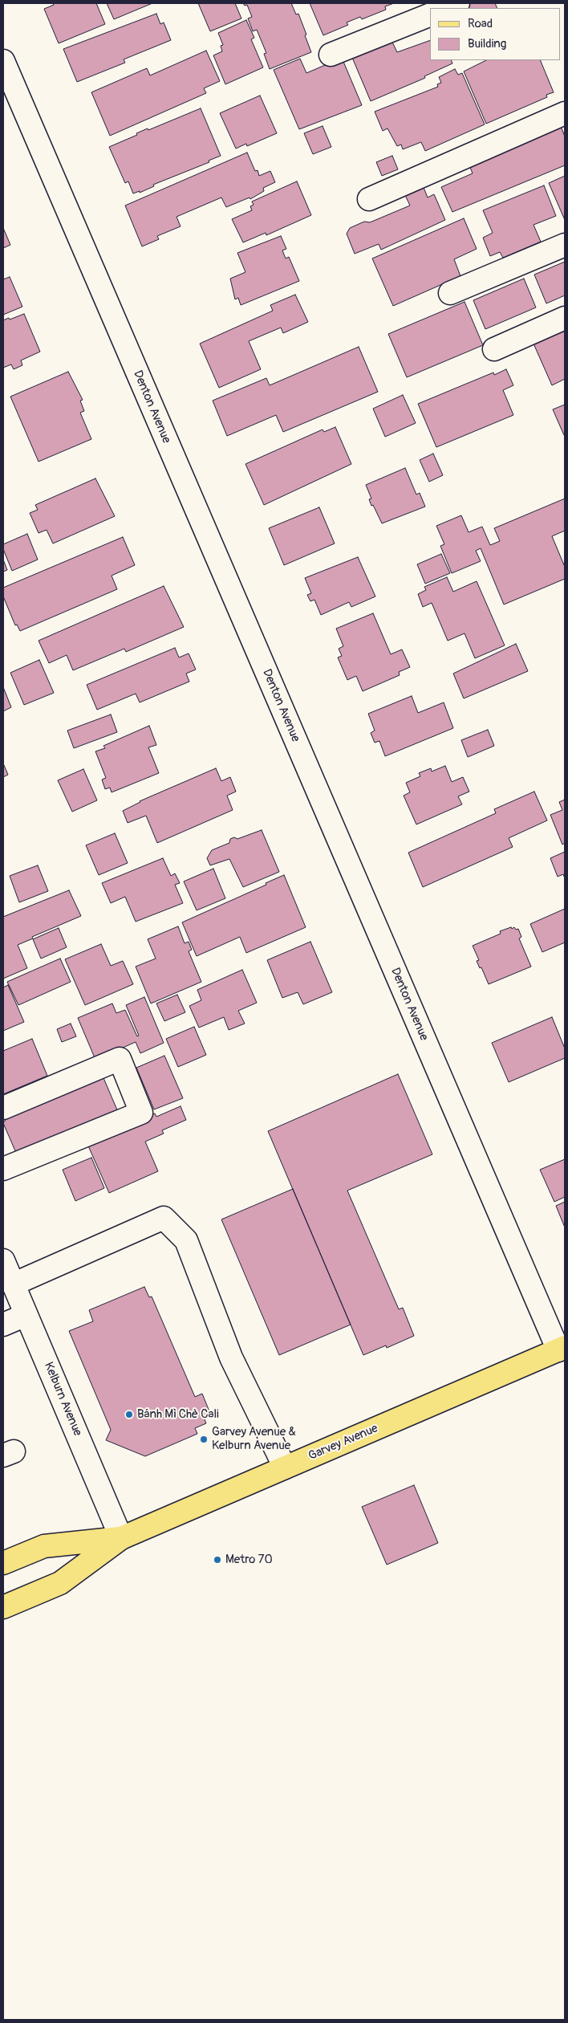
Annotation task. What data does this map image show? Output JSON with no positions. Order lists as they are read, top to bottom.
{
  "streets": {
    "main road": ["Garvey Avenue"],
    "street": ["Denton Avenue", "Kelburn Avenue"]
  },
  "crossings": [
    ["Denton Avenue", "Garvey Avenue"],
    ["Kelburn Avenue", "Garvey Avenue"]
  ],
  "places": ["Bánh Mì Chè Cali", "Garvey Avenue & Kelburn Avenue", "Metro 70"],
  "legend": ["Road", "Building"]
}
